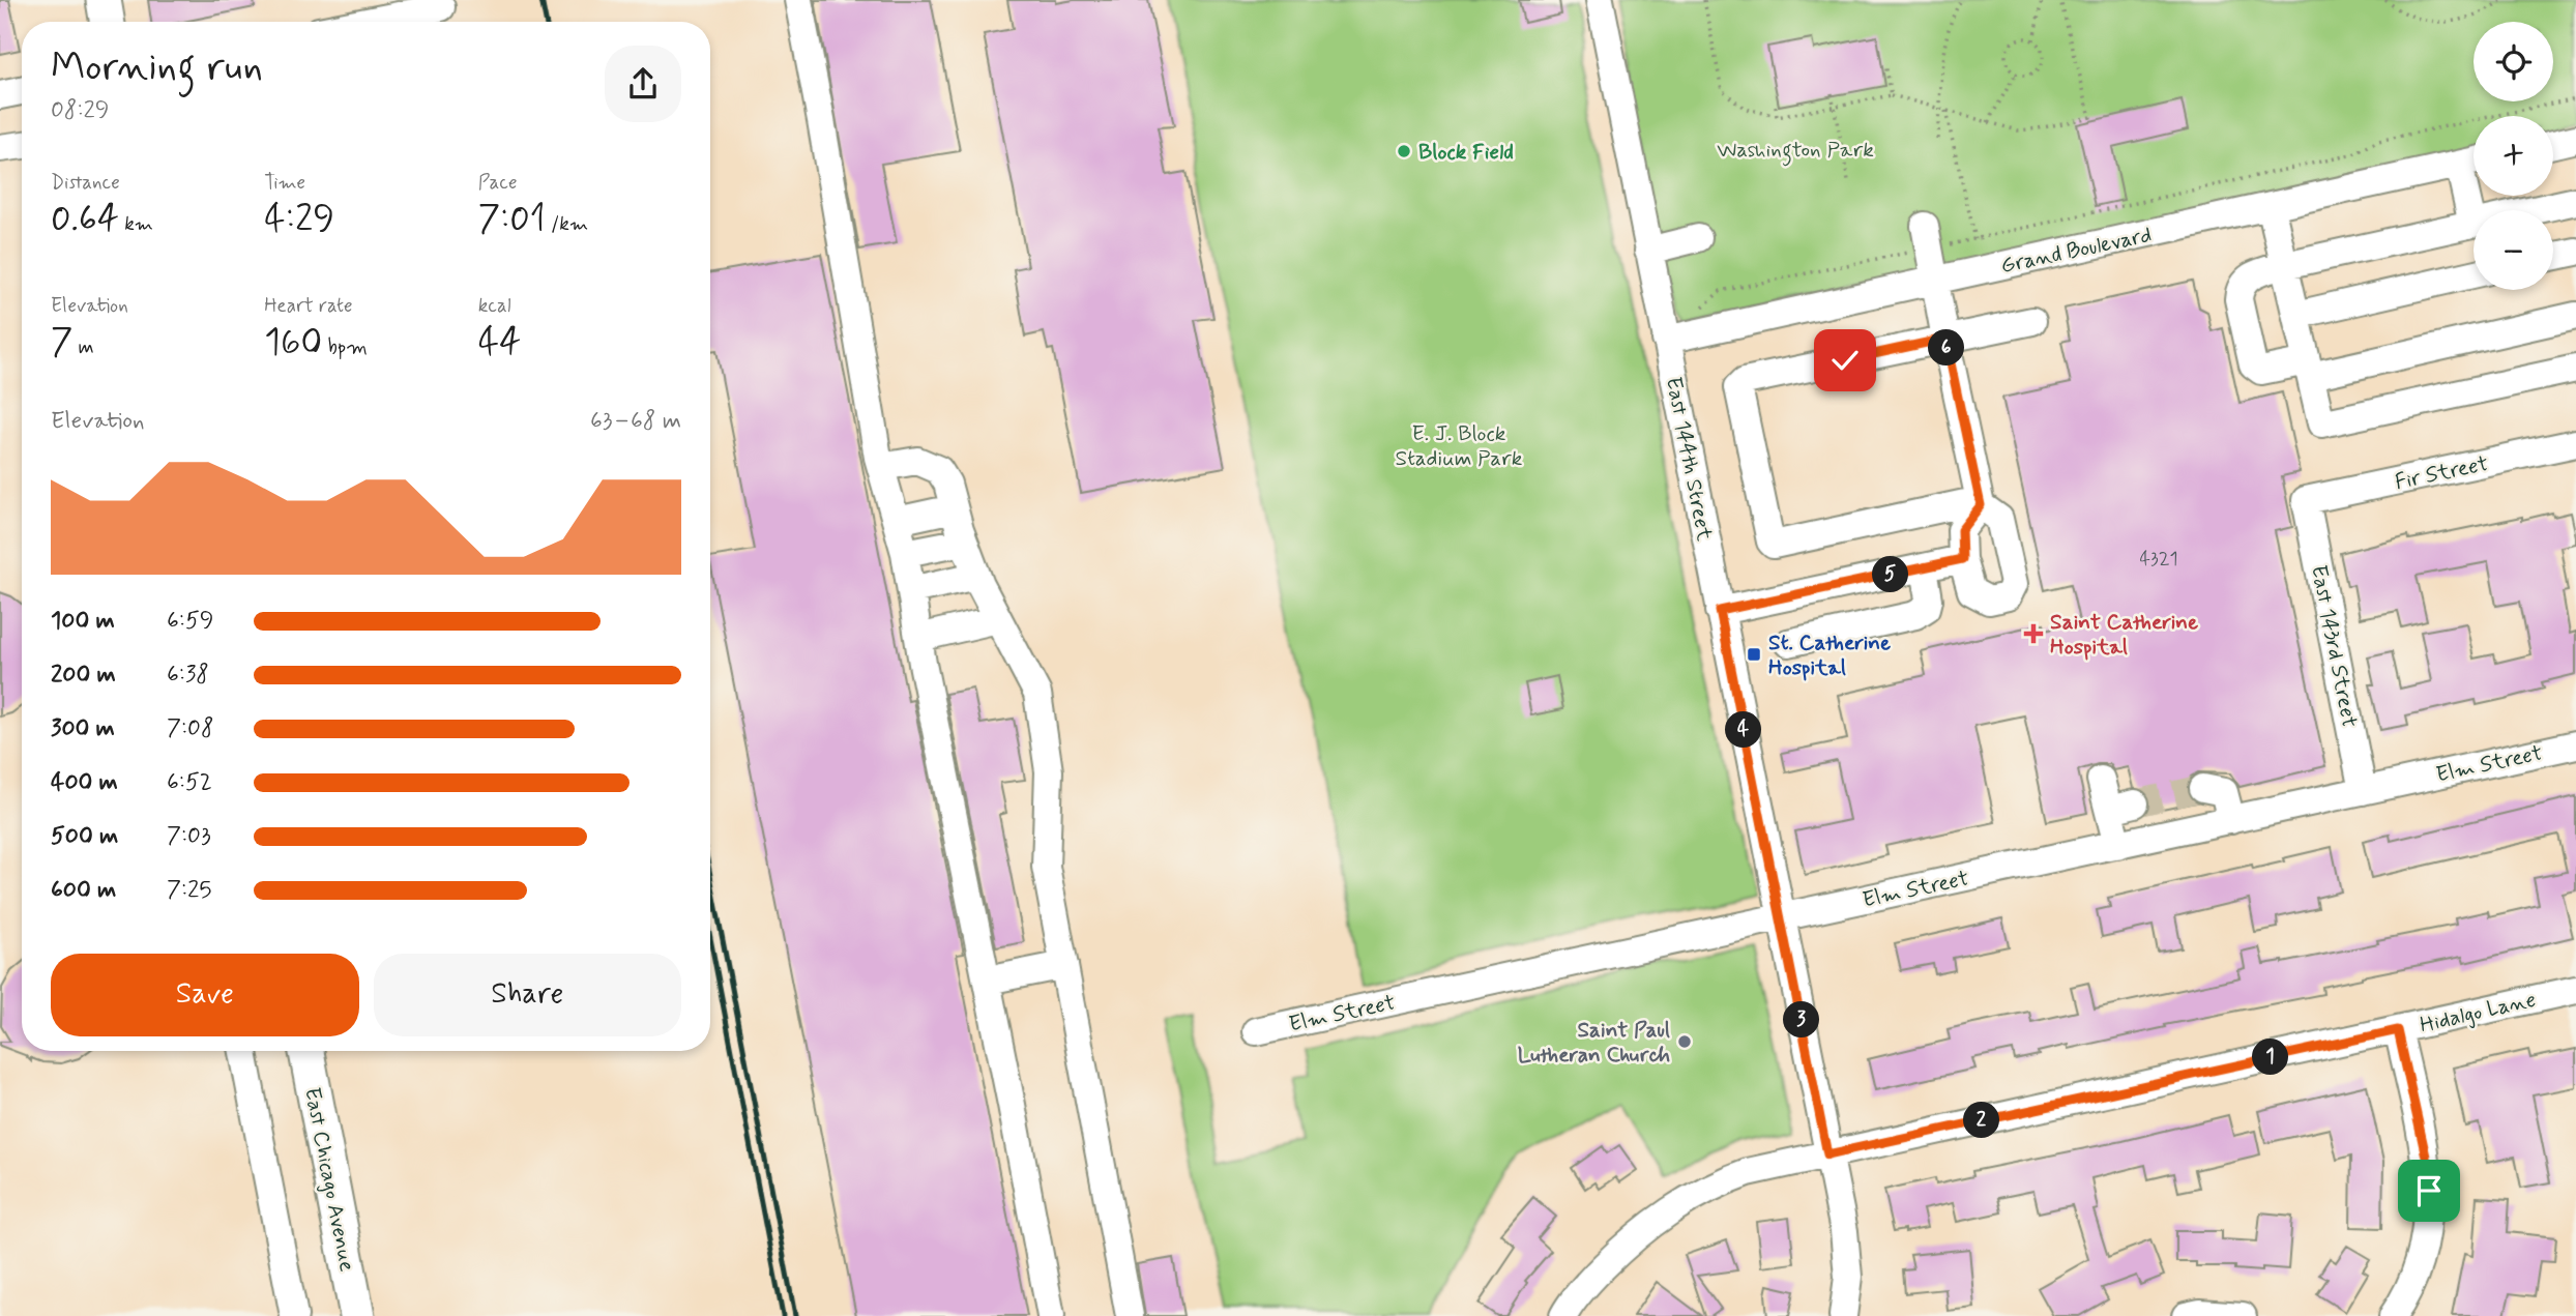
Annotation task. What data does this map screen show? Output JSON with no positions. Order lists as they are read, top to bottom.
{
  "streets": {
    "main road": ["East Chicago Avenue"],
    "street": [
      "Grand Boulevard",
      "East 144th Street",
      "Fir Street",
      "East 143rd Street",
      "Elm Street",
      "Hidalgo Lane"
    ]
  },
  "crossings": [
    ["Grand Boulevard", "East 144th Street"],
    ["East 144th Street", "Elm Street"],
    ["East 144th Street", "Hidalgo Lane"],
    ["Fir Street", "East 143rd Street"],
    ["East 143rd Street", "Elm Street"]
  ],
  "parks": ["Washington Park", "E. J. Block Stadium Park"],
  "places": {
    "other": ["Block Field", "Saint Paul Lutheran Church"],
    "health": ["Saint Catherine Hospital"],
    "transit": ["St. Catherine Hospital"]
  },
  "house_numbers": ["4321"],
  "page": {
    "map_buttons": ["+", "−"],
    "heading": ["Morning run", "08:29"],
    "stats": [
      ["Distance", "0.64 km"],
      ["Time", "4:29"],
      ["Pace", "7:01 /km"],
      ["Elevation", "7 m"],
      ["Heart rate", "160 bpm"],
      ["kcal", "44"]
    ],
    "pins": [
      "6",
      "5",
      "4",
      "3",
      "1",
      "2"
    ],
    "chart": ["Elevation", "63–68 m"],
    "list": [
      {
        "name": "100 m",
        "note": "6:59"
      },
      {
        "name": "200 m",
        "note": "6:38"
      },
      {
        "name": "300 m",
        "note": "7:08"
      },
      {
        "name": "400 m",
        "note": "6:52"
      },
      {
        "name": "500 m",
        "note": "7:03"
      },
      {
        "name": "600 m",
        "note": "7:25"
      }
    ],
    "buttons": ["Save", "Share"]
  }
}
